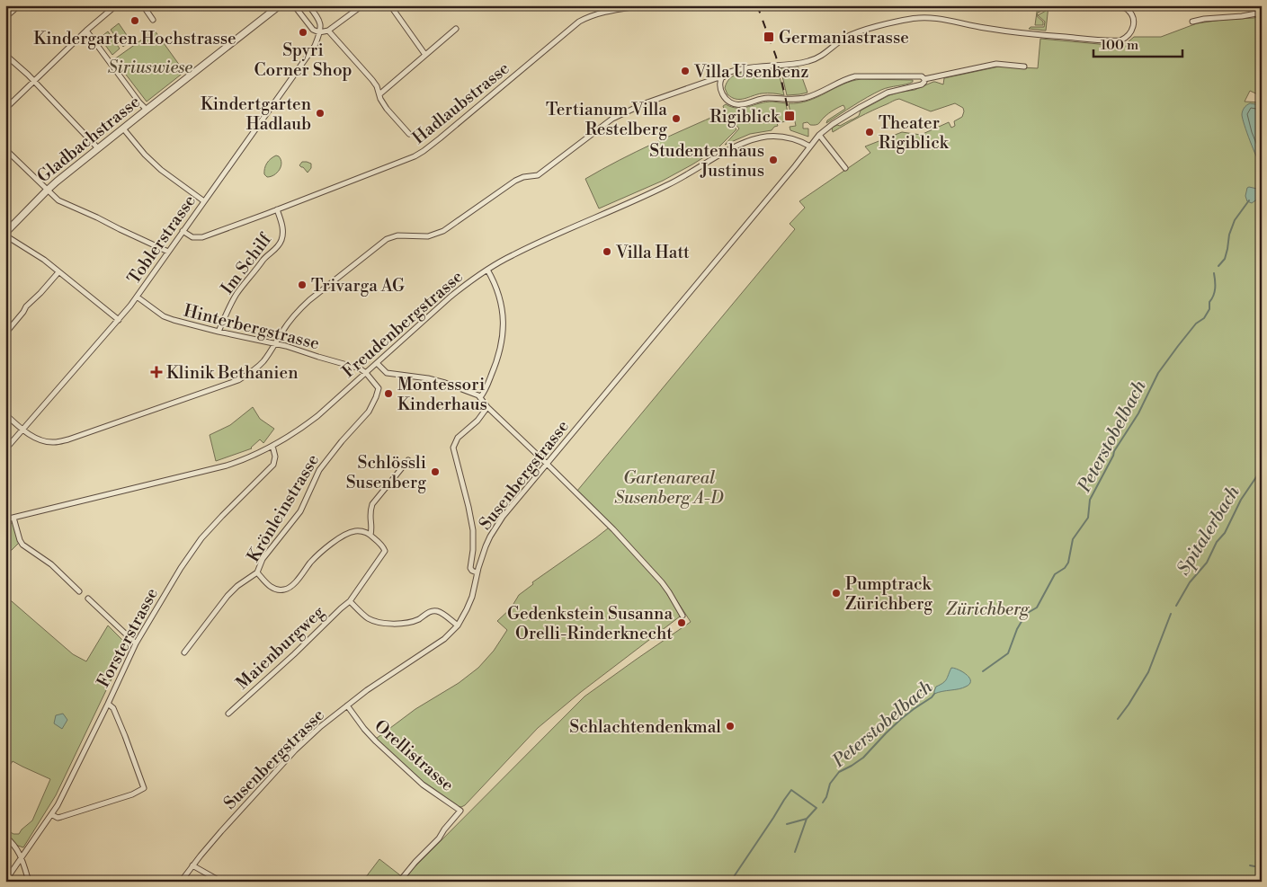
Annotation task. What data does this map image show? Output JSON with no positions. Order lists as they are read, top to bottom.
{
  "streets": {
    "street": [
      "Hadlaubstrasse",
      "Gladbachstrasse",
      "Toblerstrasse",
      "Im Schilf",
      "Freudenbergstrasse",
      "Hinterbergstrasse",
      "Susenbergstrasse",
      "Krönleinstrasse",
      "Forsterstrasse",
      "Maienburgweg",
      "Orellistrasse"
    ]
  },
  "crossings": [
    ["Hadlaubstrasse", "Toblerstrasse"],
    ["Hadlaubstrasse", "Im Schilf"],
    ["Toblerstrasse", "Hinterbergstrasse"],
    ["Im Schilf", "Hinterbergstrasse"],
    ["Freudenbergstrasse", "Hinterbergstrasse"],
    ["Freudenbergstrasse", "Susenbergstrasse"],
    ["Freudenbergstrasse", "Krönleinstrasse"],
    ["Freudenbergstrasse", "Forsterstrasse"],
    ["Hinterbergstrasse", "Krönleinstrasse"],
    ["Susenbergstrasse", "Orellistrasse"]
  ],
  "water": ["Peterstobelbach", "Spitalerbach"],
  "parks": ["Siriuswiese", "Gartenareal Susenberg A-D", "Zürichberg"],
  "places": {
    "other": [
      "Kindergarten Hochstrasse",
      "Spyri Corner Shop",
      "Villa Usenbenz",
      "Kindertgarten Hadlaub",
      "Tertianum Villa Restelberg",
      "Theater Rigiblick",
      "Studentenhaus Justinus",
      "Villa Hatt",
      "Trivarga AG",
      "Montessori Kinderhaus",
      "Schlössli Susenberg",
      "Pumptrack Zürichberg",
      "Gedenkstein Susanna Orelli-Rinderknecht",
      "Schlachtendenkmal"
    ],
    "transit": ["Germaniastrasse", "Rigiblick"],
    "health": ["Klinik Bethanien"]
  },
  "scale_bar": "100 m"
}
